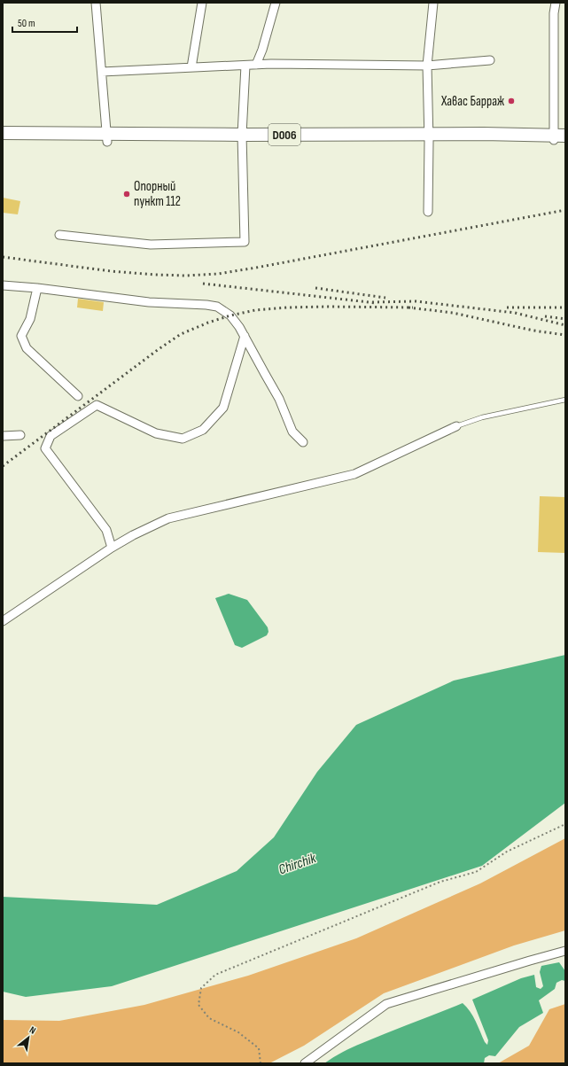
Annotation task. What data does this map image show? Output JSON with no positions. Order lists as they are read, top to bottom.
{
  "streets": {
    "main road": ["D006"]
  },
  "water": ["Chirchik"],
  "places": ["Хавас Барраж", "Опорный пункт 112"],
  "scale_bar": "50 m",
  "north": "top right"
}
